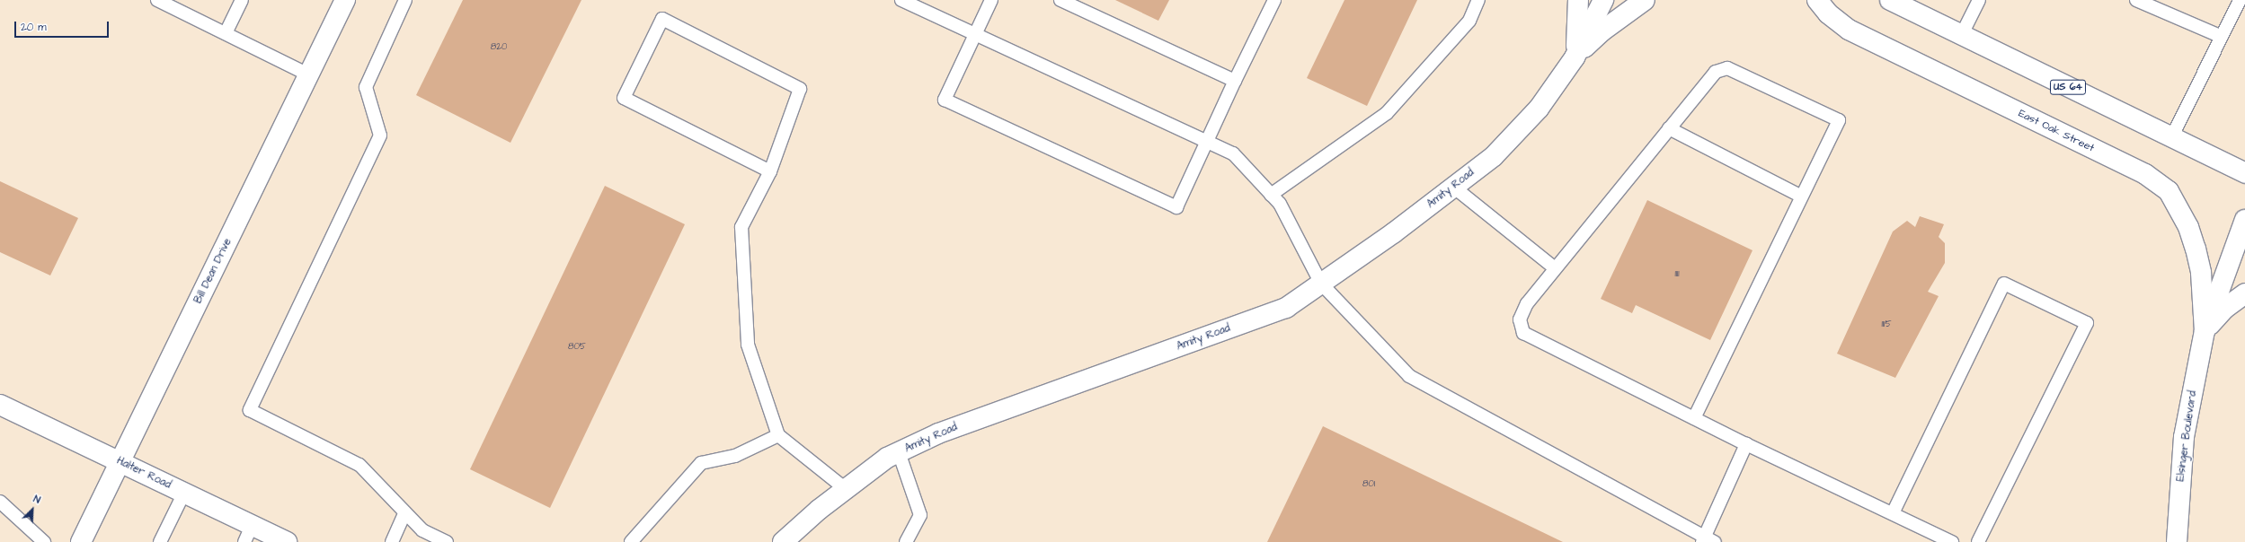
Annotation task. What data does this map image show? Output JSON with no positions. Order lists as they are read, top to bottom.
{
  "streets": {
    "main road": [
      "US 64",
      "East Oak Street",
      "Amity Road",
      "Bill Dean Drive",
      "Elsinger Boulevard",
      "Halter Road"
    ]
  },
  "crossings": [
    ["East Oak Street", "Elsinger Boulevard"],
    ["Bill Dean Drive", "Halter Road"]
  ],
  "house_numbers": [
    "820",
    "1111",
    "1115",
    "805",
    "801"
  ],
  "scale_bar": "20 m",
  "north": "top right"
}
